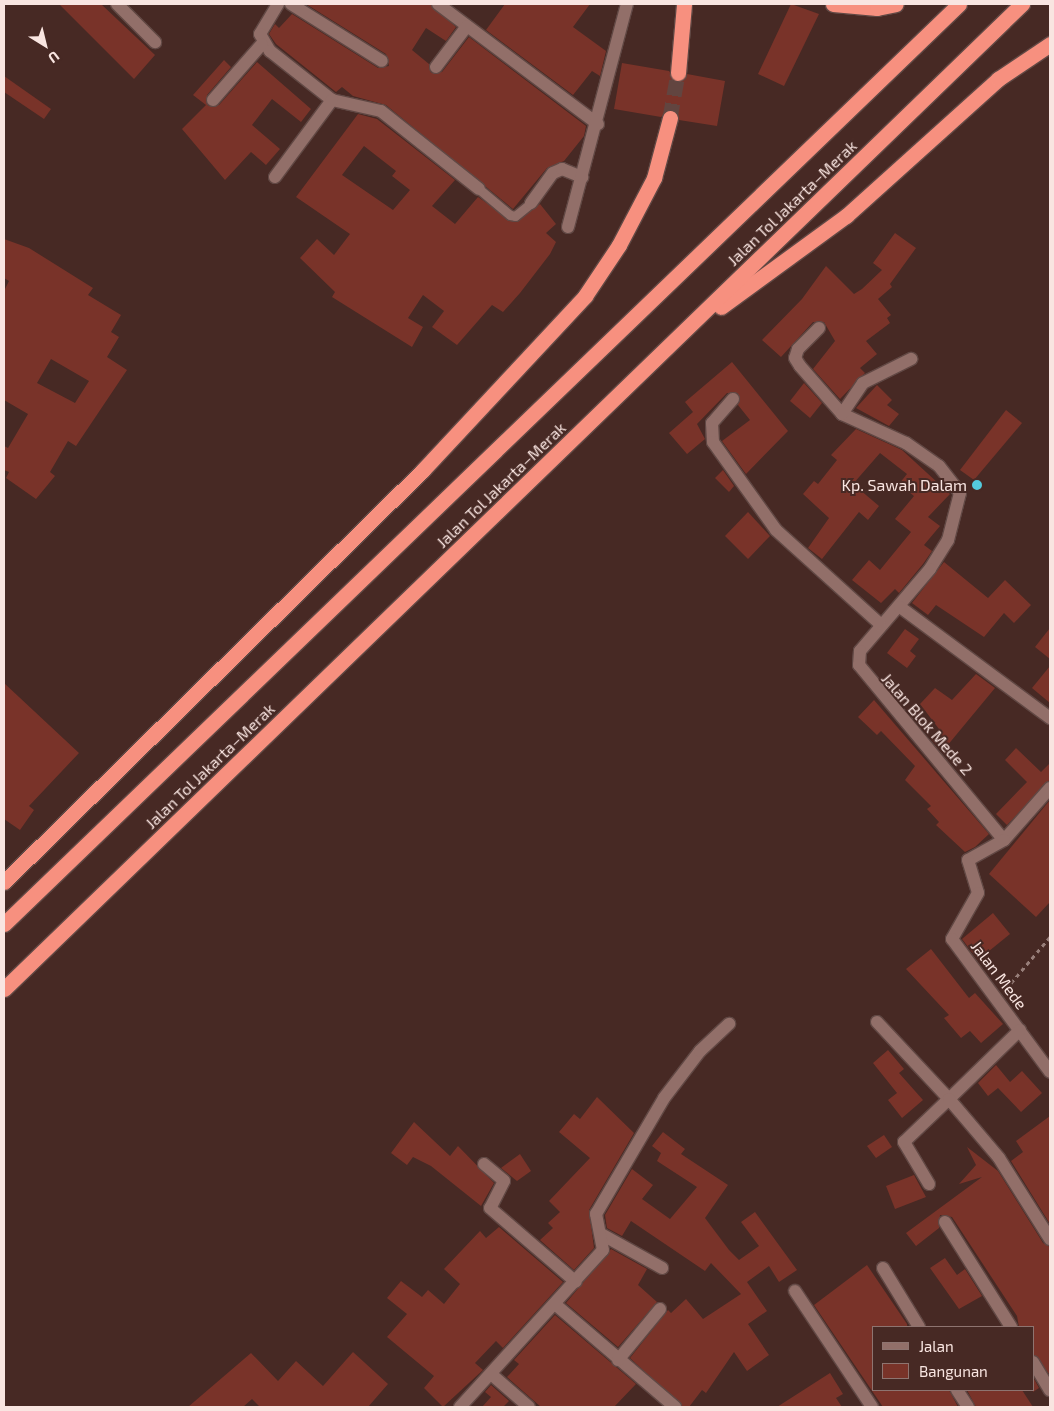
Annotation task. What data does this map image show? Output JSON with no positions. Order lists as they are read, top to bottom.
{
  "streets": {
    "highway": ["Jalan Tol Jakarta–Merak"],
    "street": ["Jalan Blok Mede 2", "Jalan Mede"]
  },
  "crossings": [
    ["Jalan Blok Mede 2", "Jalan Mede"]
  ],
  "places": ["Kp. Sawah Dalam"],
  "legend": ["Jalan", "Bangunan"],
  "north": "bottom right"
}
